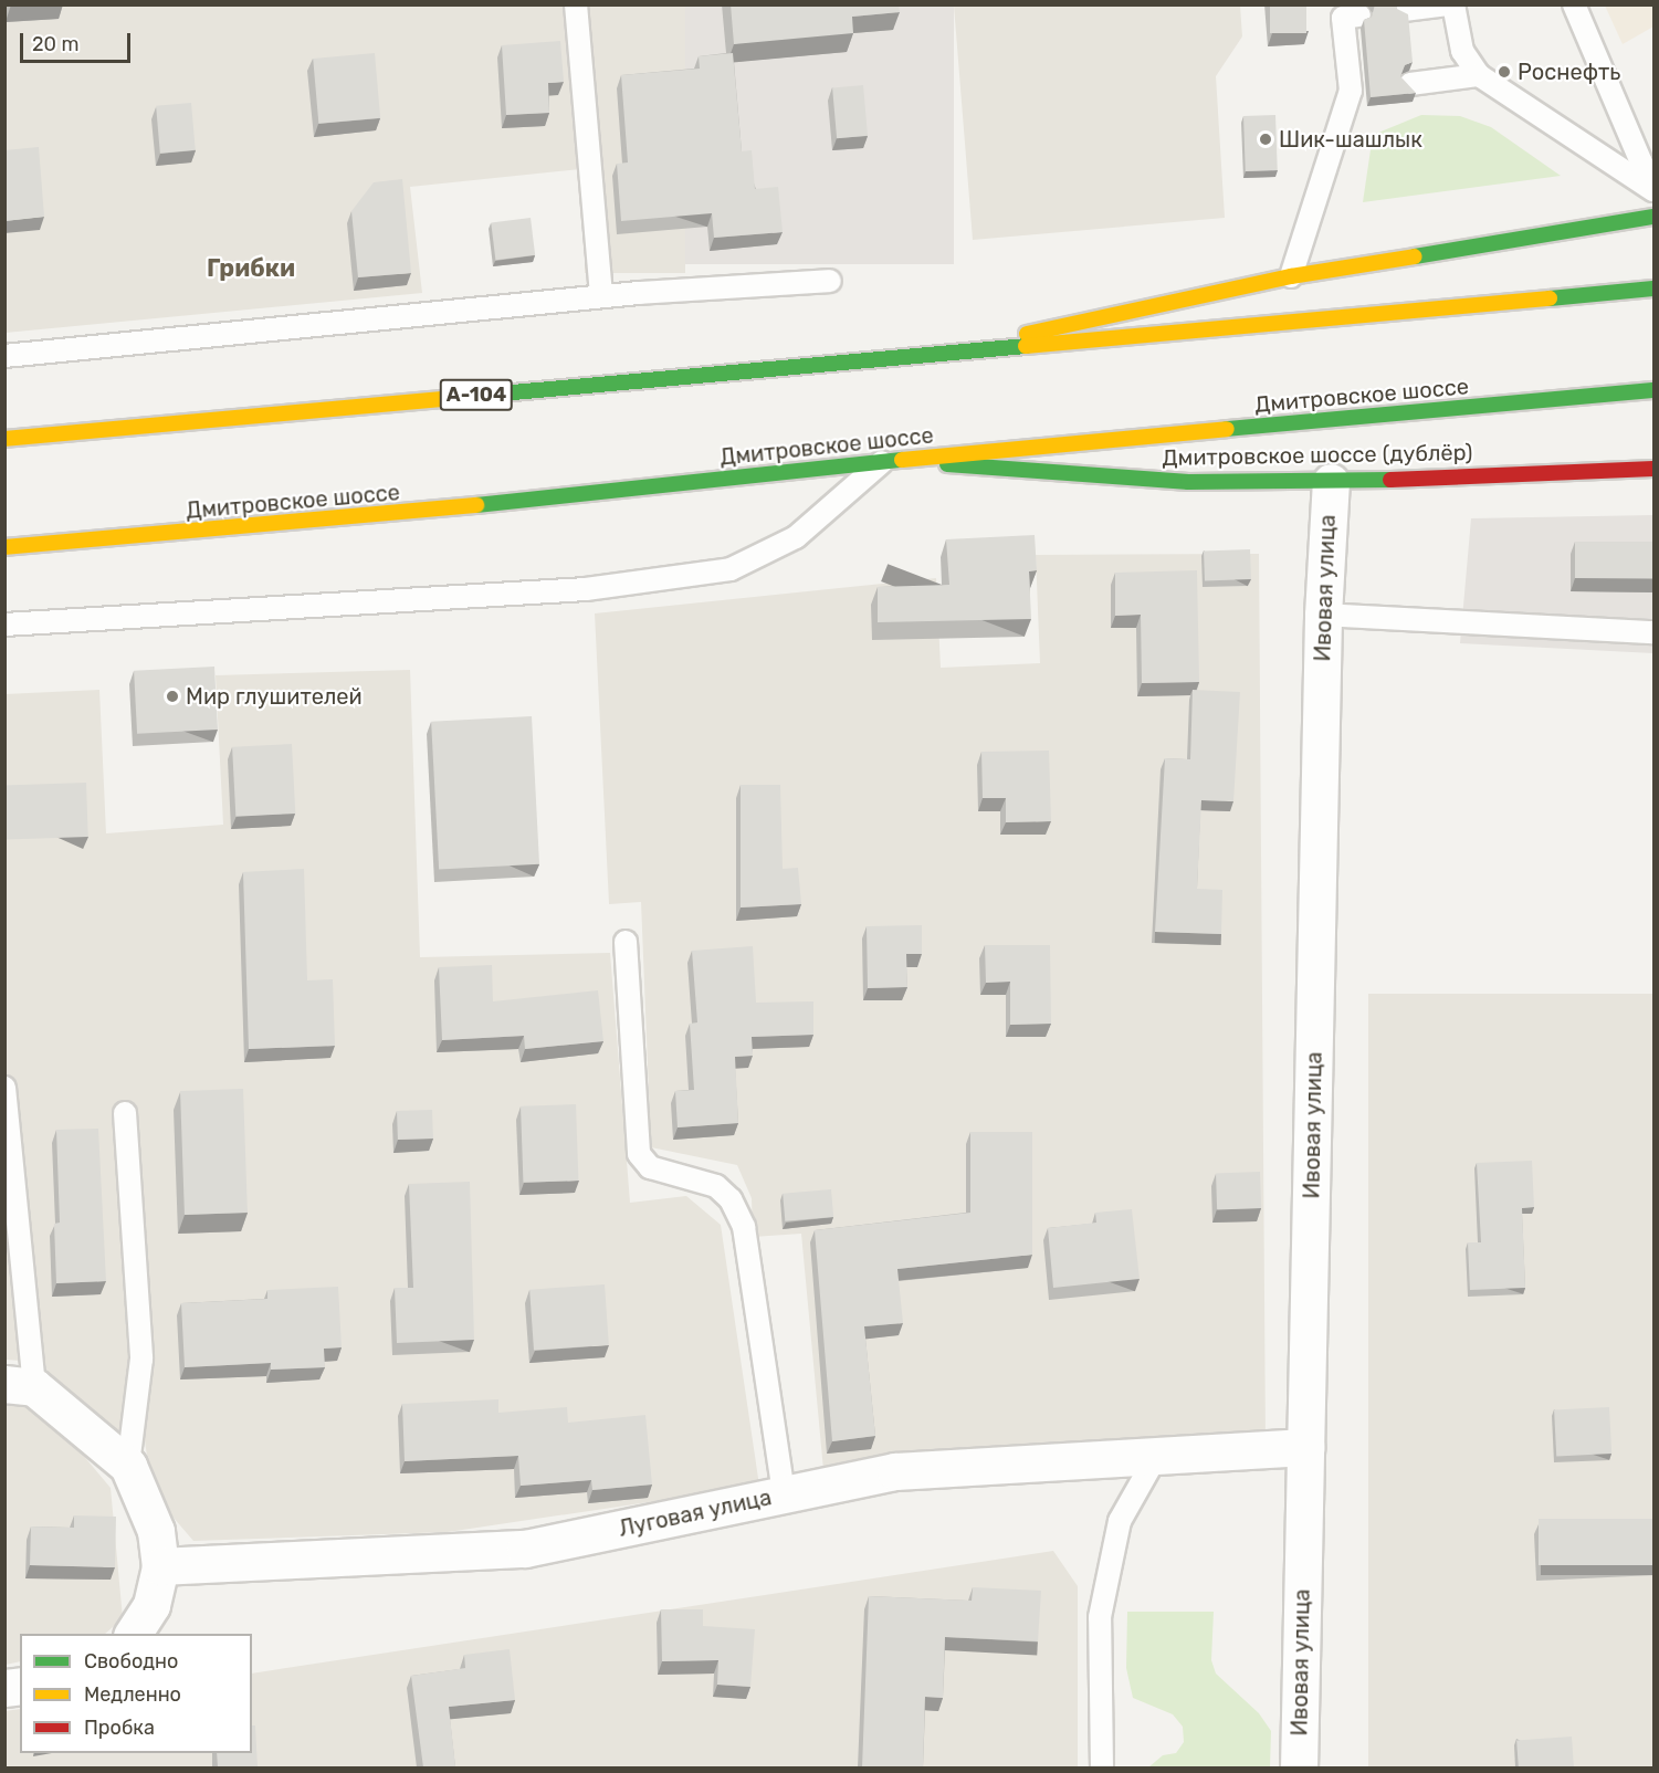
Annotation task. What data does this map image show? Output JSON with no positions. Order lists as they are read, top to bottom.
{
  "streets": {
    "main road": ["А-104", "Дмитровское шоссе", "Дмитровское шоссе (дублёр)"],
    "street": ["Ивовая улица", "Луговая улица"]
  },
  "crossings": [
    ["Дмитровское шоссе", "Дмитровское шоссе (дублёр)"],
    ["Дмитровское шоссе (дублёр)", "Ивовая улица"],
    ["Ивовая улица", "Луговая улица"]
  ],
  "districts": ["Грибки"],
  "places": ["Роснефть", "Шик-шашлык", "Мир глушителей"],
  "legend": ["Свободно", "Медленно", "Пробка"],
  "scale_bar": "20 m"
}
